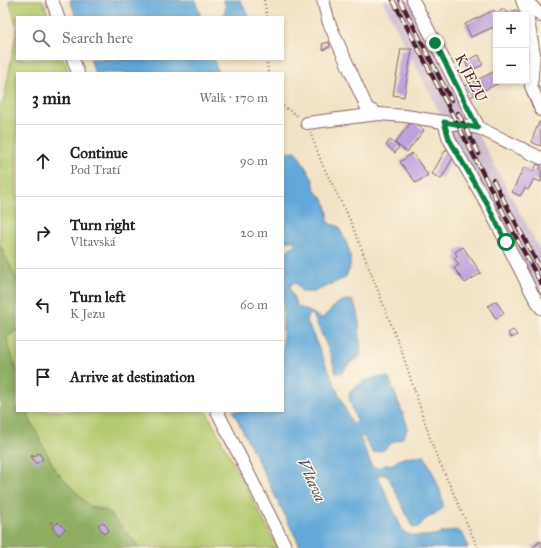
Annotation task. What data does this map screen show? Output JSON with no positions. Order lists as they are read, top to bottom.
{
  "streets": {
    "street": ["K JEZU"]
  },
  "water": ["Vltava"],
  "page": {
    "map_buttons": ["+", "−"],
    "search": "Search here",
    "heading": ["3 min", "Walk · 170 m"],
    "list": [
      ["Continue", "Pod Tratí", "90 m"],
      ["Turn right", "Vltavská", "20 m"],
      ["Turn left", "K Jezu", "60 m"],
      "Arrive at destination"
    ]
  }
}
